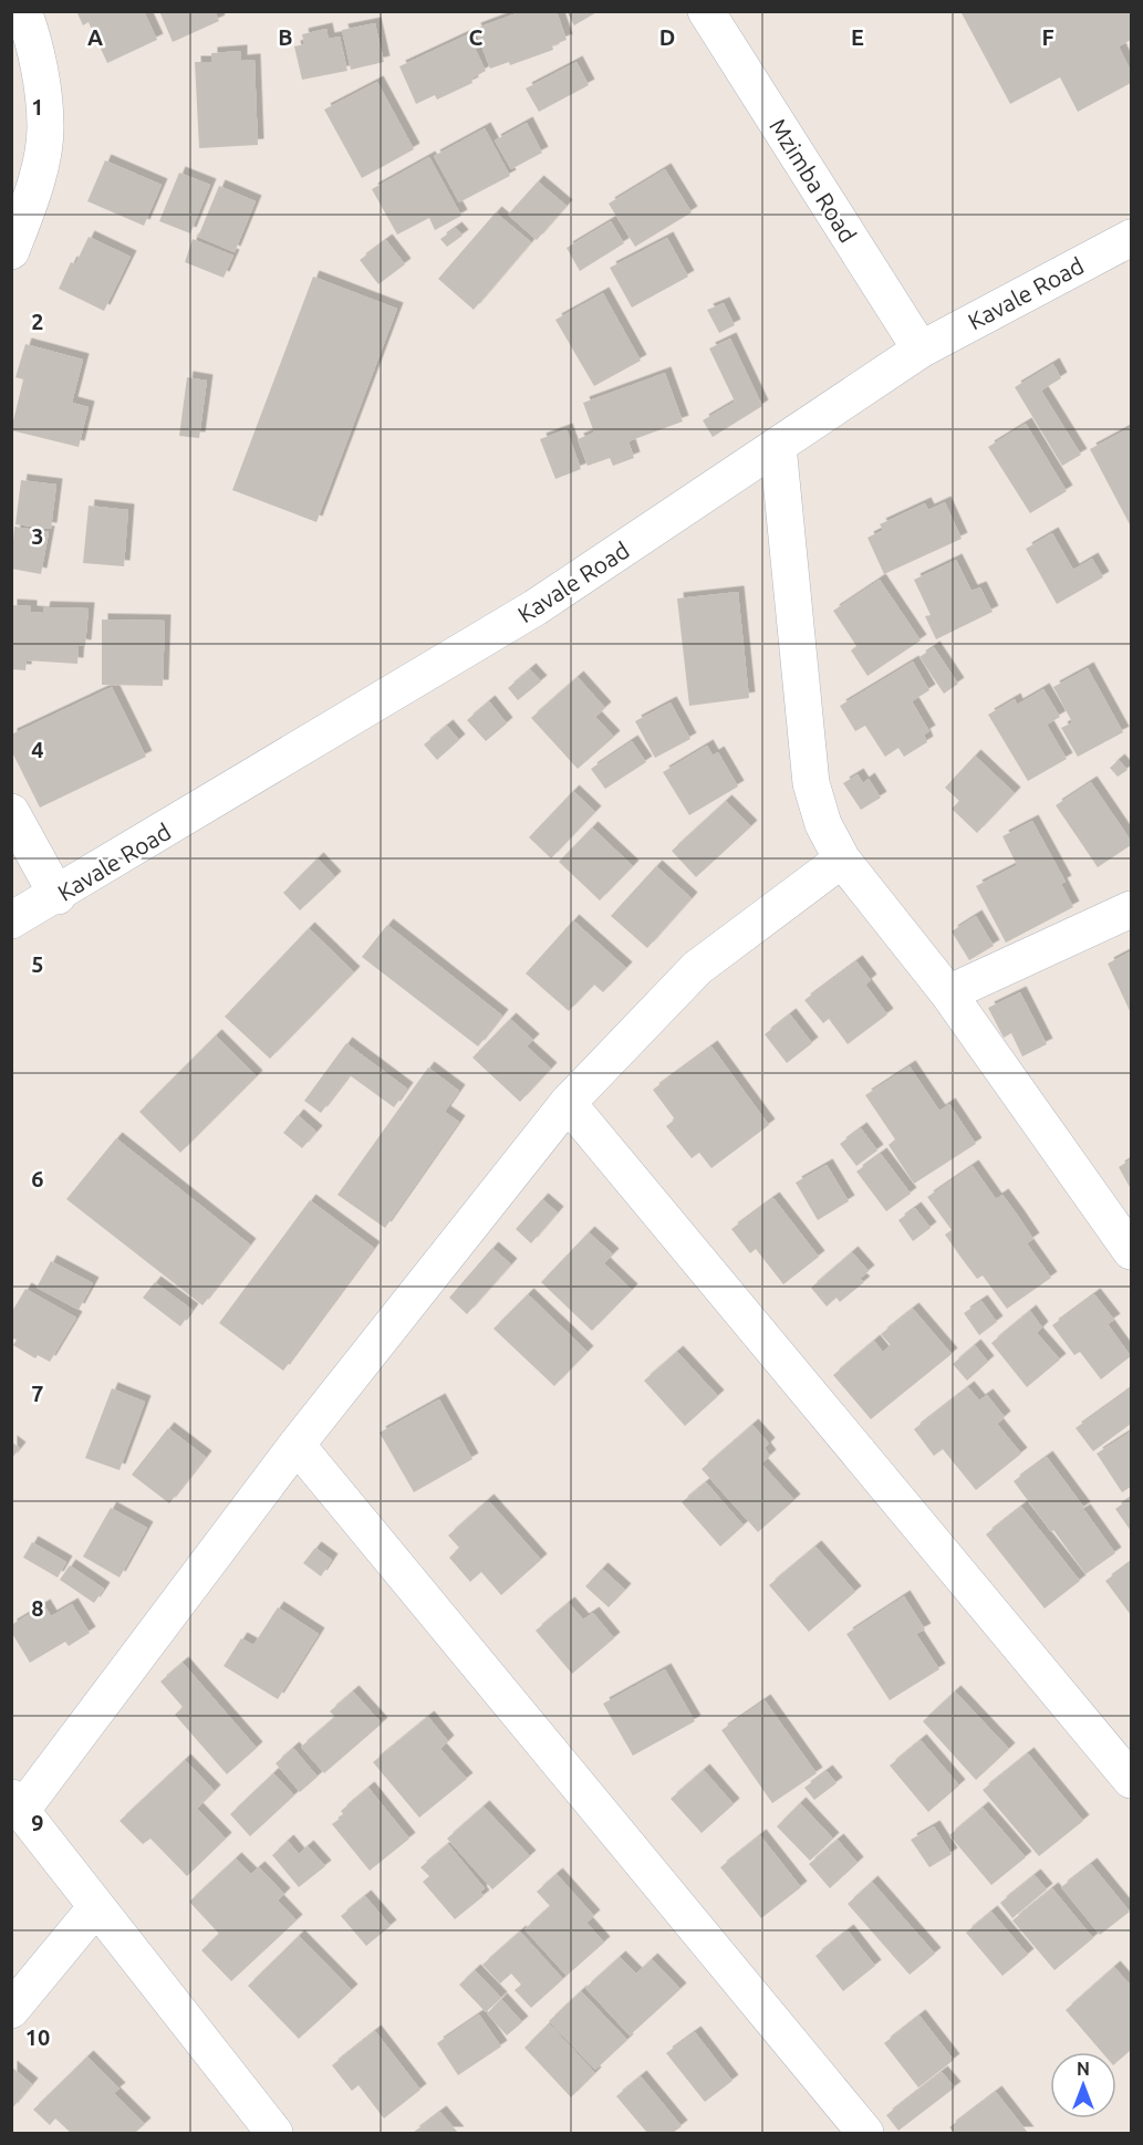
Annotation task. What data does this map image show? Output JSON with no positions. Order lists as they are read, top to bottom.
{
  "streets": {
    "street": ["Mzimba Road", "Kavale Road"]
  },
  "crossings": [
    ["Mzimba Road", "Kavale Road"]
  ],
  "north": "top",
  "grid": {
    "columns": [
      "A",
      "B",
      "C",
      "D",
      "E",
      "F"
    ],
    "rows": [
      "1",
      "2",
      "3",
      "4",
      "5",
      "6",
      "7",
      "8",
      "9",
      "10"
    ]
  }
}
